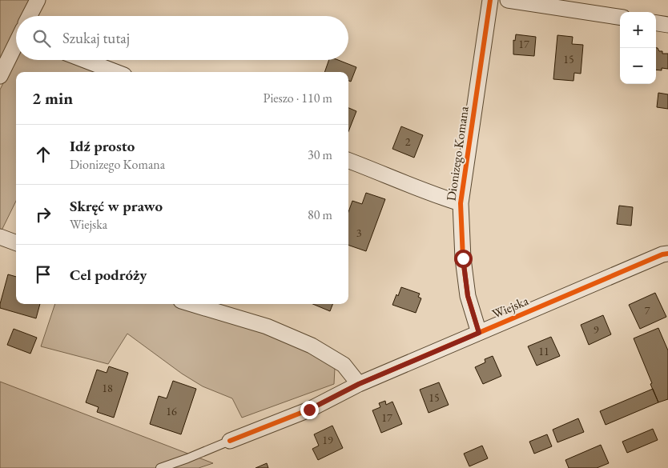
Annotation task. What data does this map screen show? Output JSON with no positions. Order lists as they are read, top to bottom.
{
  "streets": {
    "street": ["Dionizego Komana", "Wiejska"]
  },
  "crossings": [
    ["Dionizego Komana", "Wiejska"]
  ],
  "house_numbers": [
    "17",
    "15",
    "2",
    "3",
    "7",
    "9",
    "11",
    "18",
    "15",
    "16",
    "17",
    "19"
  ],
  "page": {
    "map_buttons": ["+", "−"],
    "search": "Szukaj tutaj",
    "heading": ["2 min", "Pieszo · 110 m"],
    "list": [
      ["Idź prosto", "Dionizego Komana", "30 m"],
      ["Skręć w prawo", "Wiejska", "80 m"],
      "Cel podróży"
    ]
  }
}
